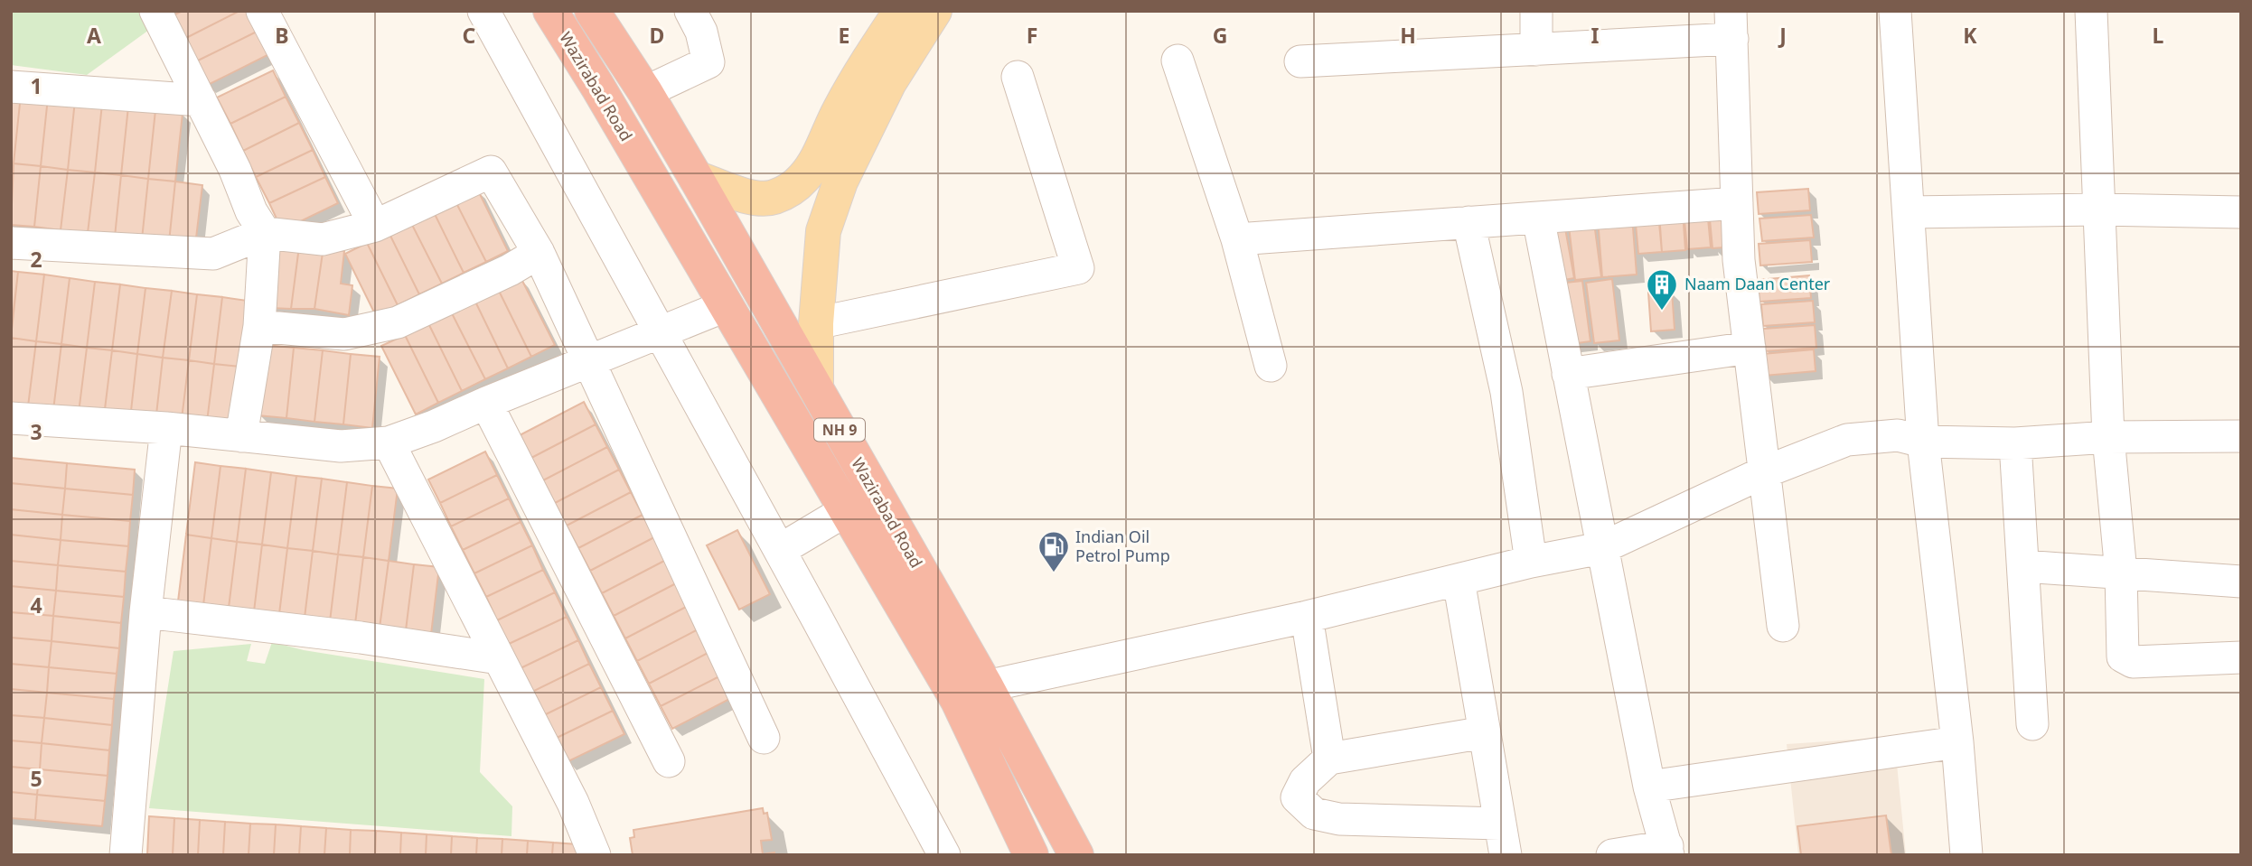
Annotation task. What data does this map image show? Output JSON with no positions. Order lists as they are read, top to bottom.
{
  "streets": {
    "highway": ["Wazirabad Road", "NH 9"]
  },
  "places": {
    "building": ["Naam Daan Center"],
    "fuel station": ["Indian Oil Petrol Pump"]
  },
  "grid": {
    "columns": [
      "A",
      "B",
      "C",
      "D",
      "E",
      "F",
      "G",
      "H",
      "I",
      "J",
      "K",
      "L"
    ],
    "rows": [
      "1",
      "2",
      "3",
      "4",
      "5"
    ]
  }
}
